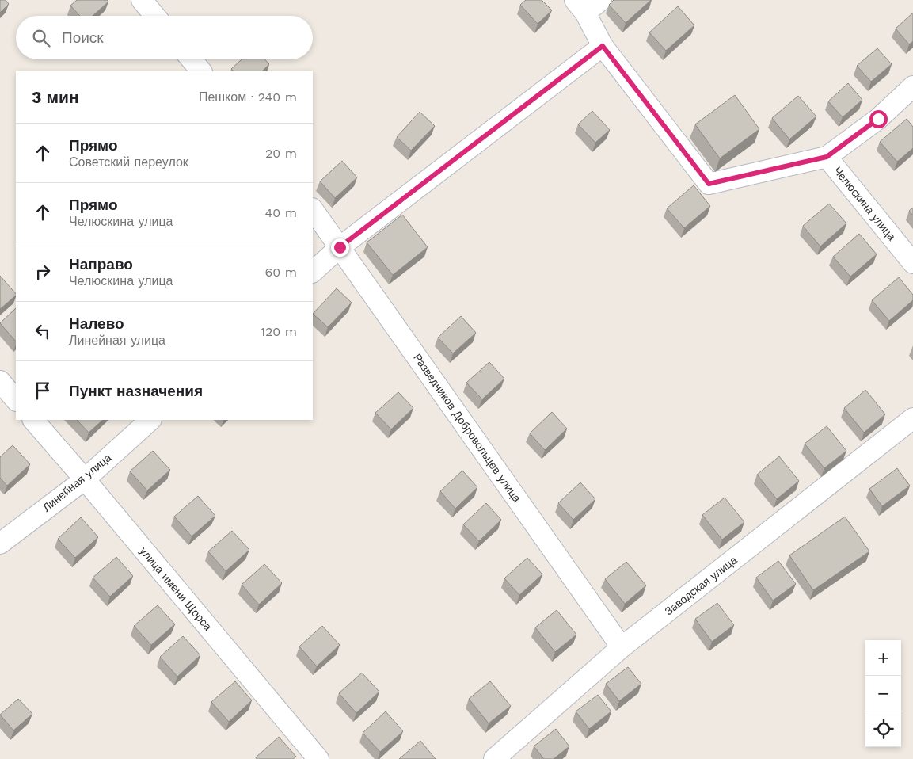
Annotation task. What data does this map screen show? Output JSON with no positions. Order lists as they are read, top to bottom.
{
  "streets": {
    "street": [
      "Челюскина улица",
      "Разведчиков Добровольцев улица",
      "Линейная улица",
      "Заводская улица",
      "улица имени Щорса"
    ]
  },
  "crossings": [
    ["Разведчиков Добровольцев улица", "Заводская улица"],
    ["Линейная улица", "улица имени Щорса"]
  ],
  "page": {
    "search": "Поиск",
    "heading": ["3 мин", "Пешком · 240 m"],
    "list": [
      ["Прямо", "Советский переулок", "20 m"],
      ["Прямо", "Челюскина улица", "40 m"],
      ["Направо", "Челюскина улица", "60 m"],
      ["Налево", "Линейная улица", "120 m"],
      "Пункт назначения"
    ],
    "map_buttons": ["+", "−"]
  }
}
